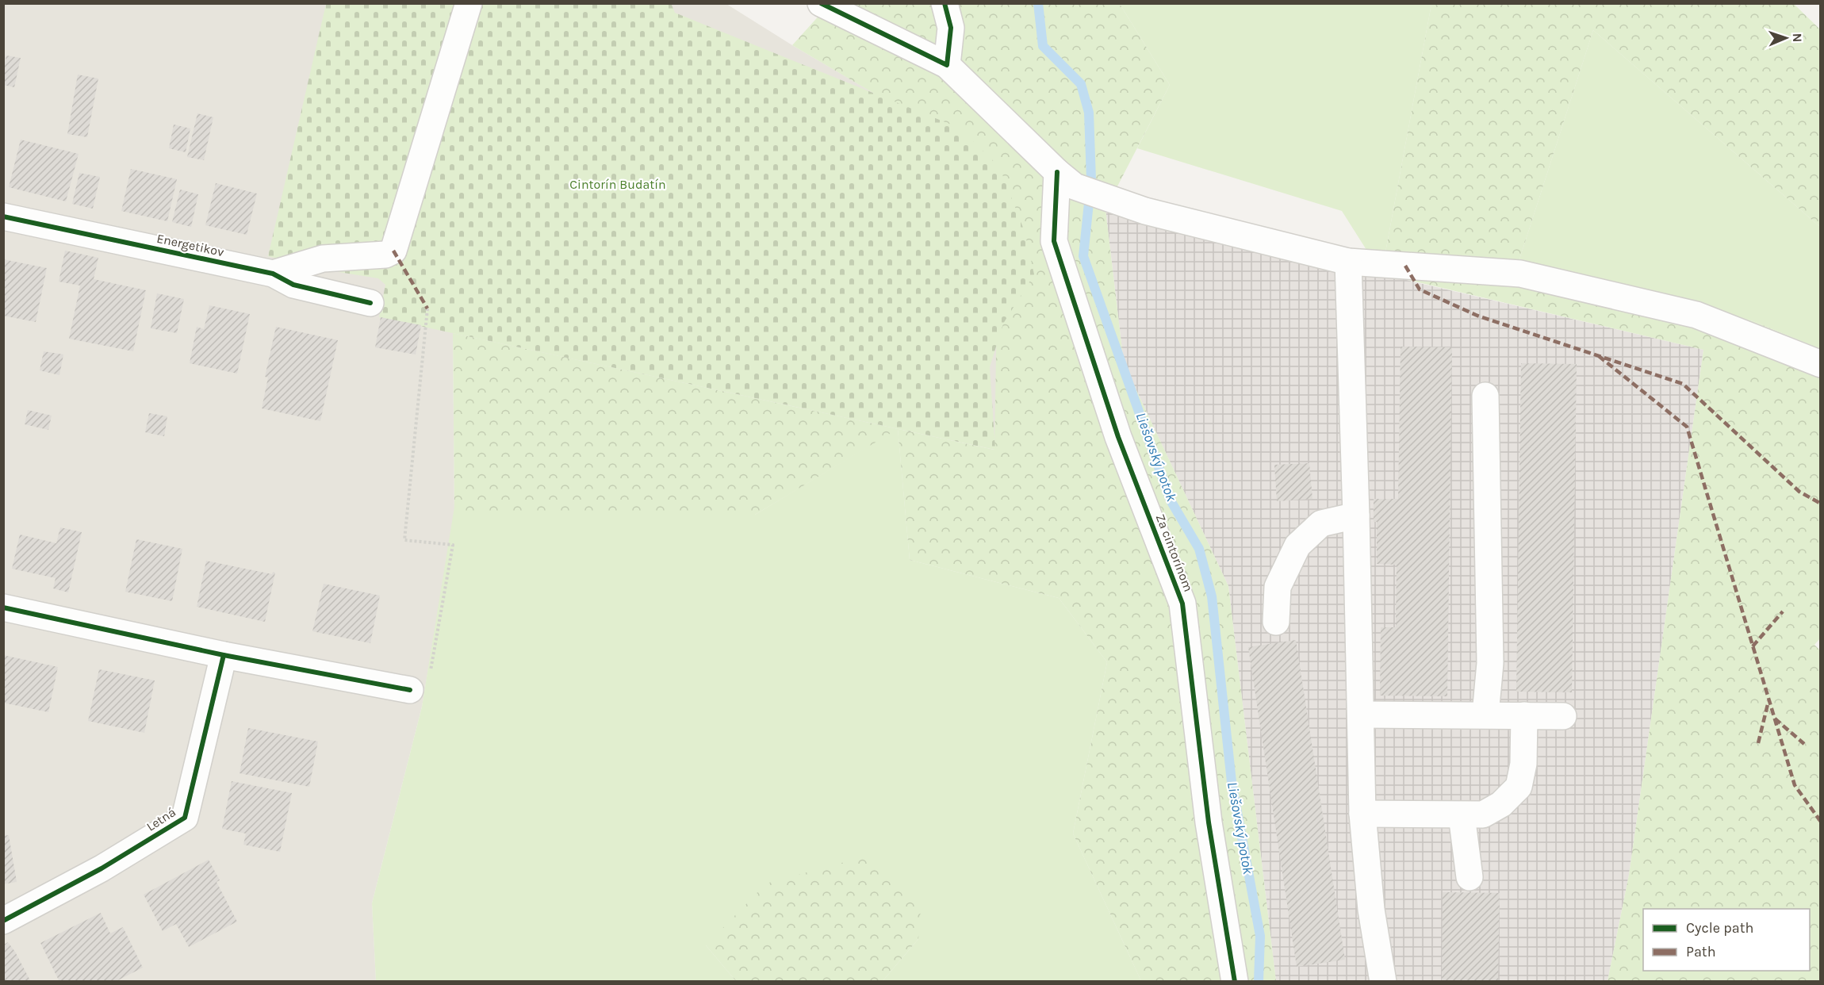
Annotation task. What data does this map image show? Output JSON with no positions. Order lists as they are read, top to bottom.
{
  "streets": {
    "street": ["Energetikov", "Za cintorínom", "Letná"]
  },
  "water": ["Liešovský potok"],
  "parks": ["Cintorín Budatín"],
  "legend": ["Cycle path", "Path"],
  "north": "right"
}
